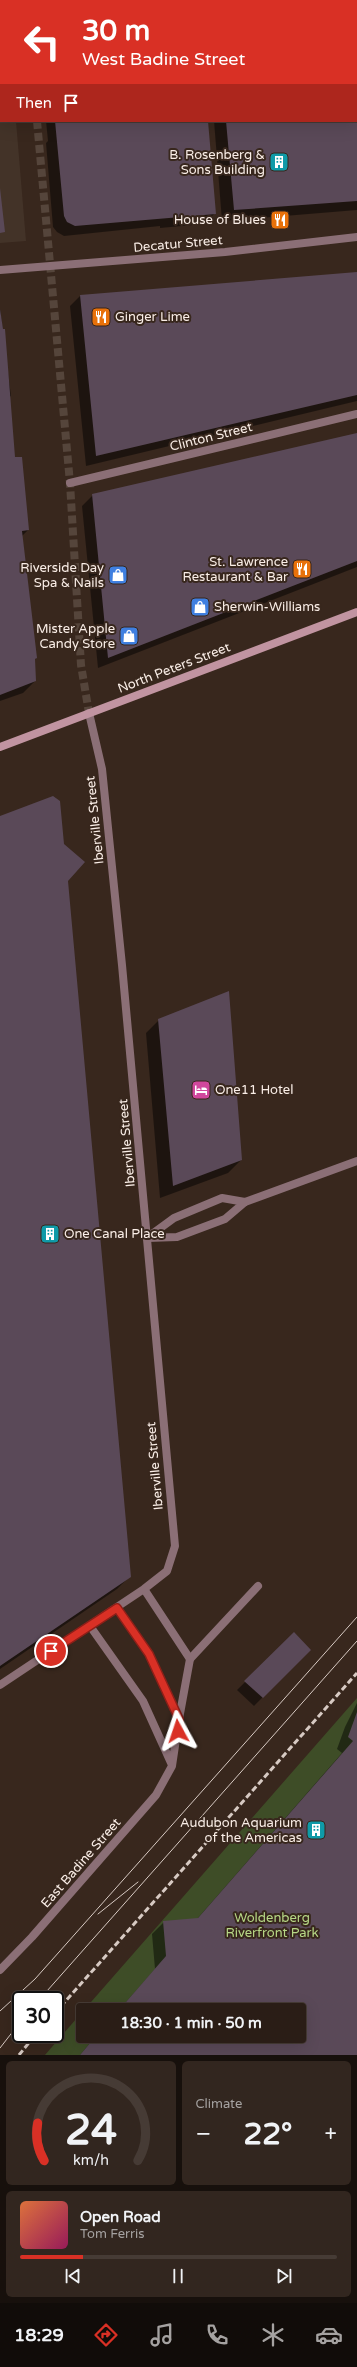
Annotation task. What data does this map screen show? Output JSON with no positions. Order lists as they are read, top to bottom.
{
  "streets": {
    "street": [
      "Decatur Street",
      "Clinton Street",
      "North Peters Street",
      "Iberville Street",
      "East Badine Street"
    ]
  },
  "crossings": [
    ["North Peters Street", "Iberville Street"]
  ],
  "parks": ["Woldenberg Riverfront Park"],
  "places": {
    "building": ["B. Rosenberg & Sons Building", "One Canal Place", "Audubon Aquarium of the Americas"],
    "restaurant": ["House of Blues", "Ginger Lime", "St. Lawrence Restaurant & Bar"],
    "shop": ["Riverside Day Spa & Nails", "Sherwin-Williams", "Mister Apple Candy Store"],
    "hotel": ["One11 Hotel"]
  },
  "page": {
    "turn": ["30 m", "West Badine Street"],
    "then": "Then",
    "limit": "30",
    "trip": "18:30 · 1 min · 50 m",
    "tile": "Climate",
    "heat": ["−", "22°", "+"],
    "song": ["Open Road", "Tom Ferris"],
    "tabs": "18:29",
    "gauge": ["24", "km/h"]
  }
}
